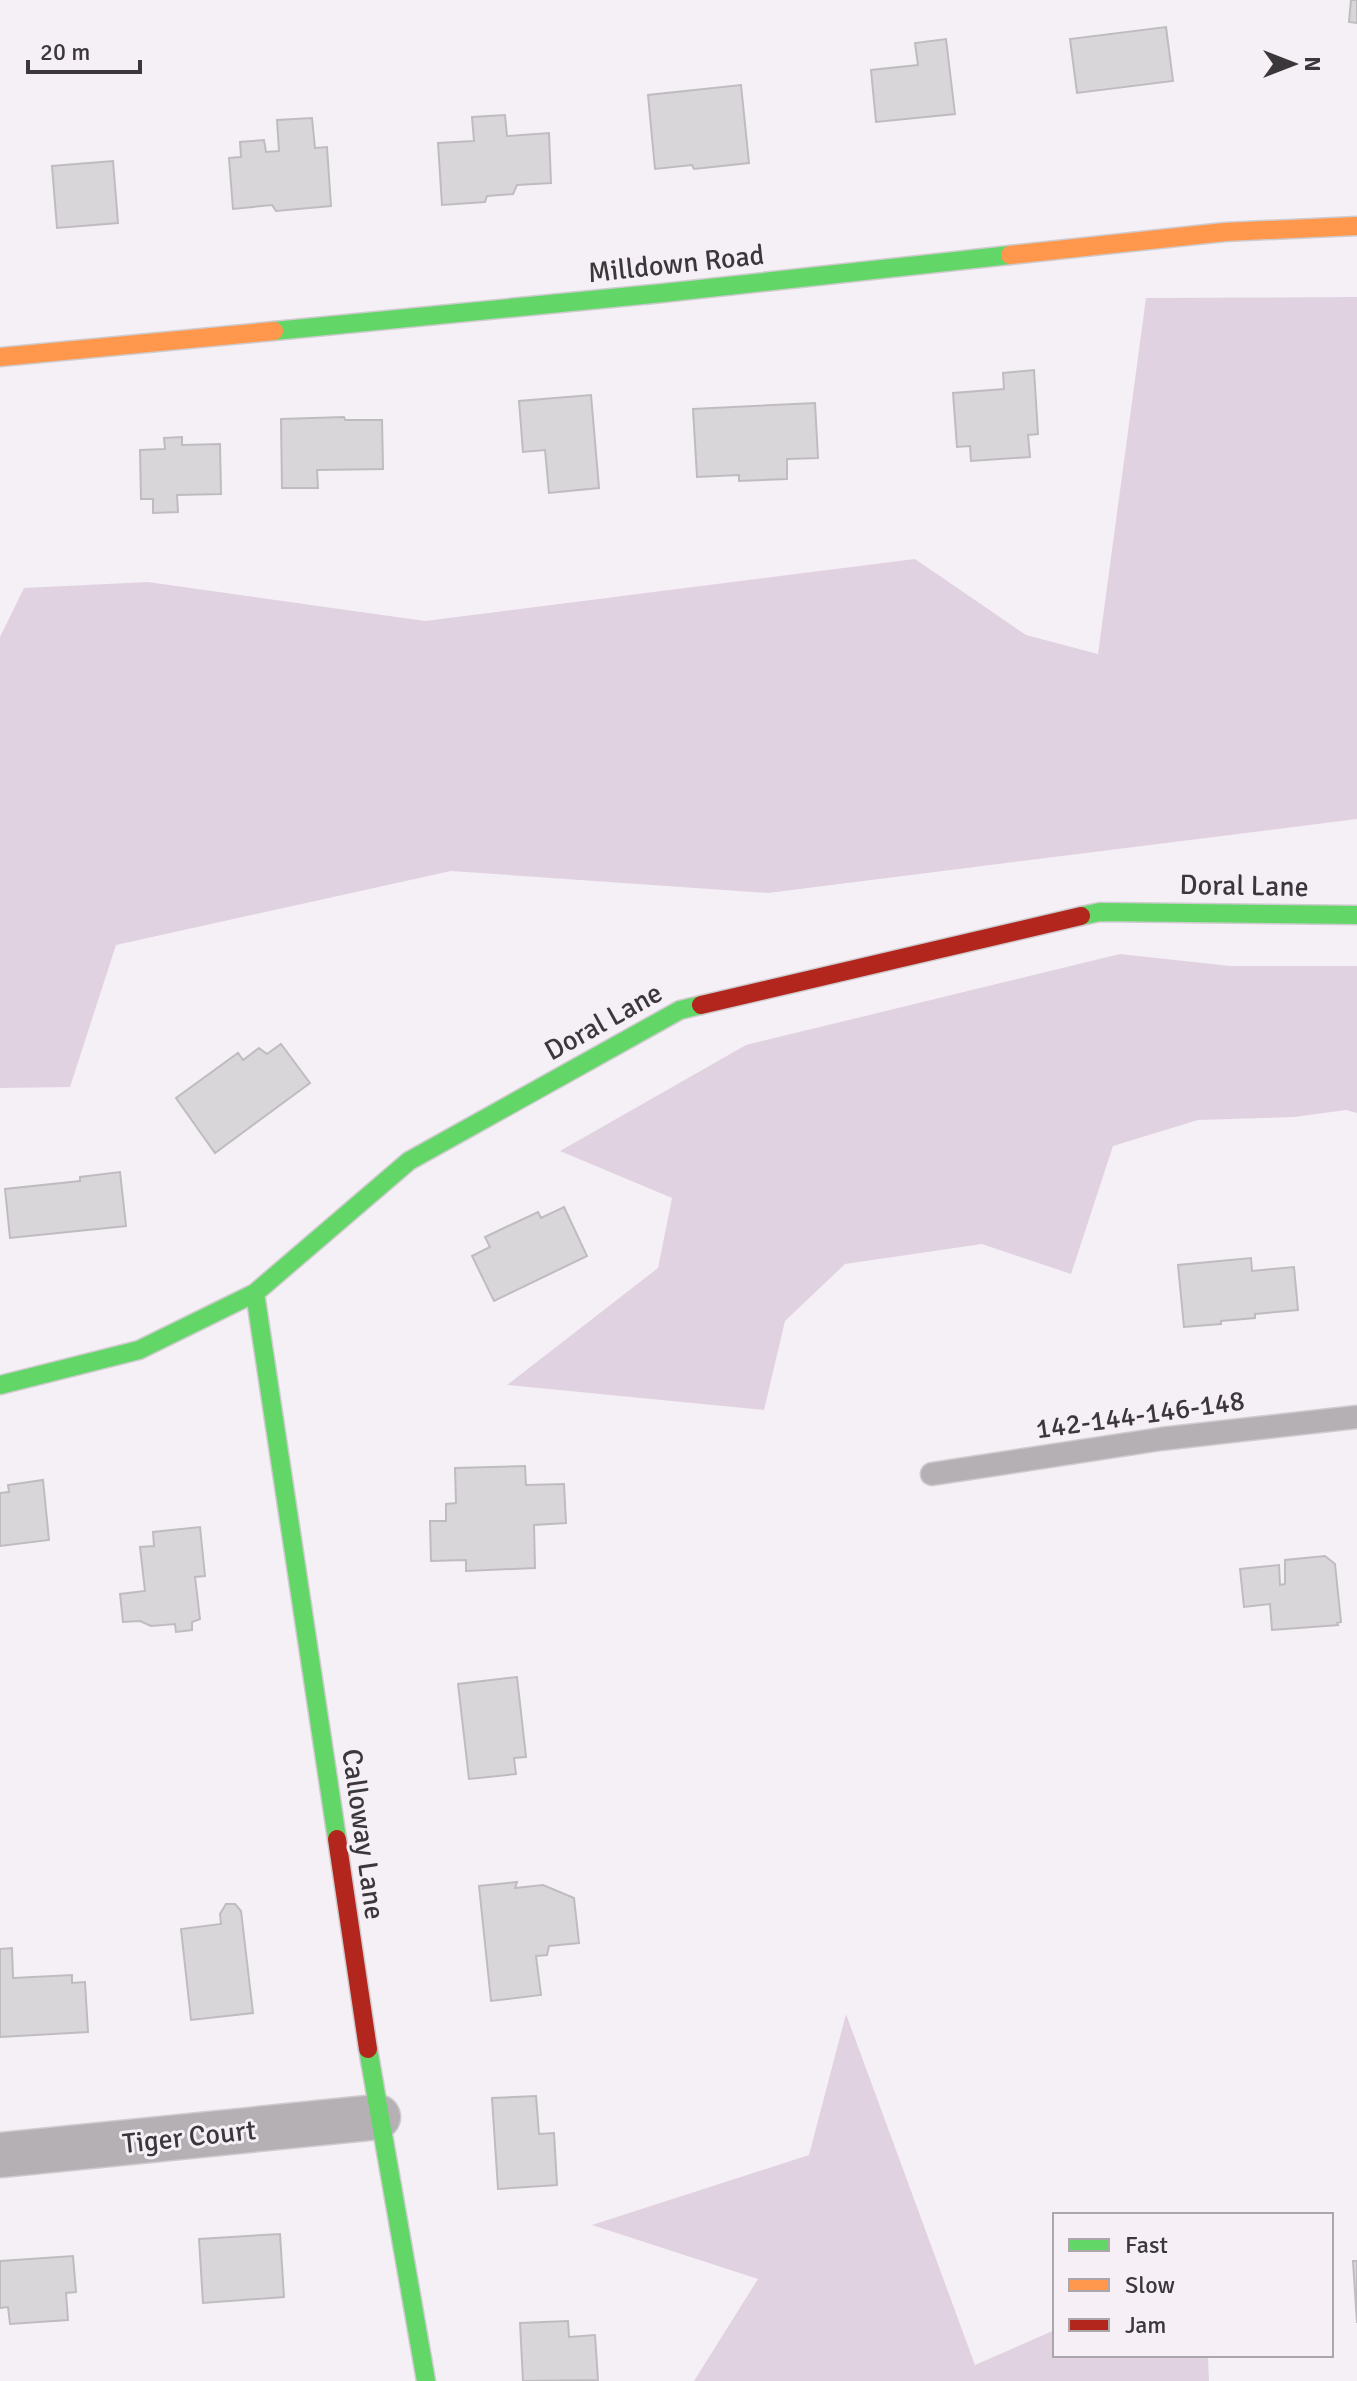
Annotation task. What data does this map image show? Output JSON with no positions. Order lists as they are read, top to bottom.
{
  "streets": {
    "street": [
      "Milldown Road",
      "Doral Lane",
      "Calloway Lane",
      "Tiger Court"
    ],
    "lane": ["142-144-146-148"]
  },
  "crossings": [
    ["Doral Lane", "Calloway Lane"],
    ["Calloway Lane", "Tiger Court"]
  ],
  "legend": ["Fast", "Slow", "Jam"],
  "scale_bar": "20 m",
  "north": "right"
}
